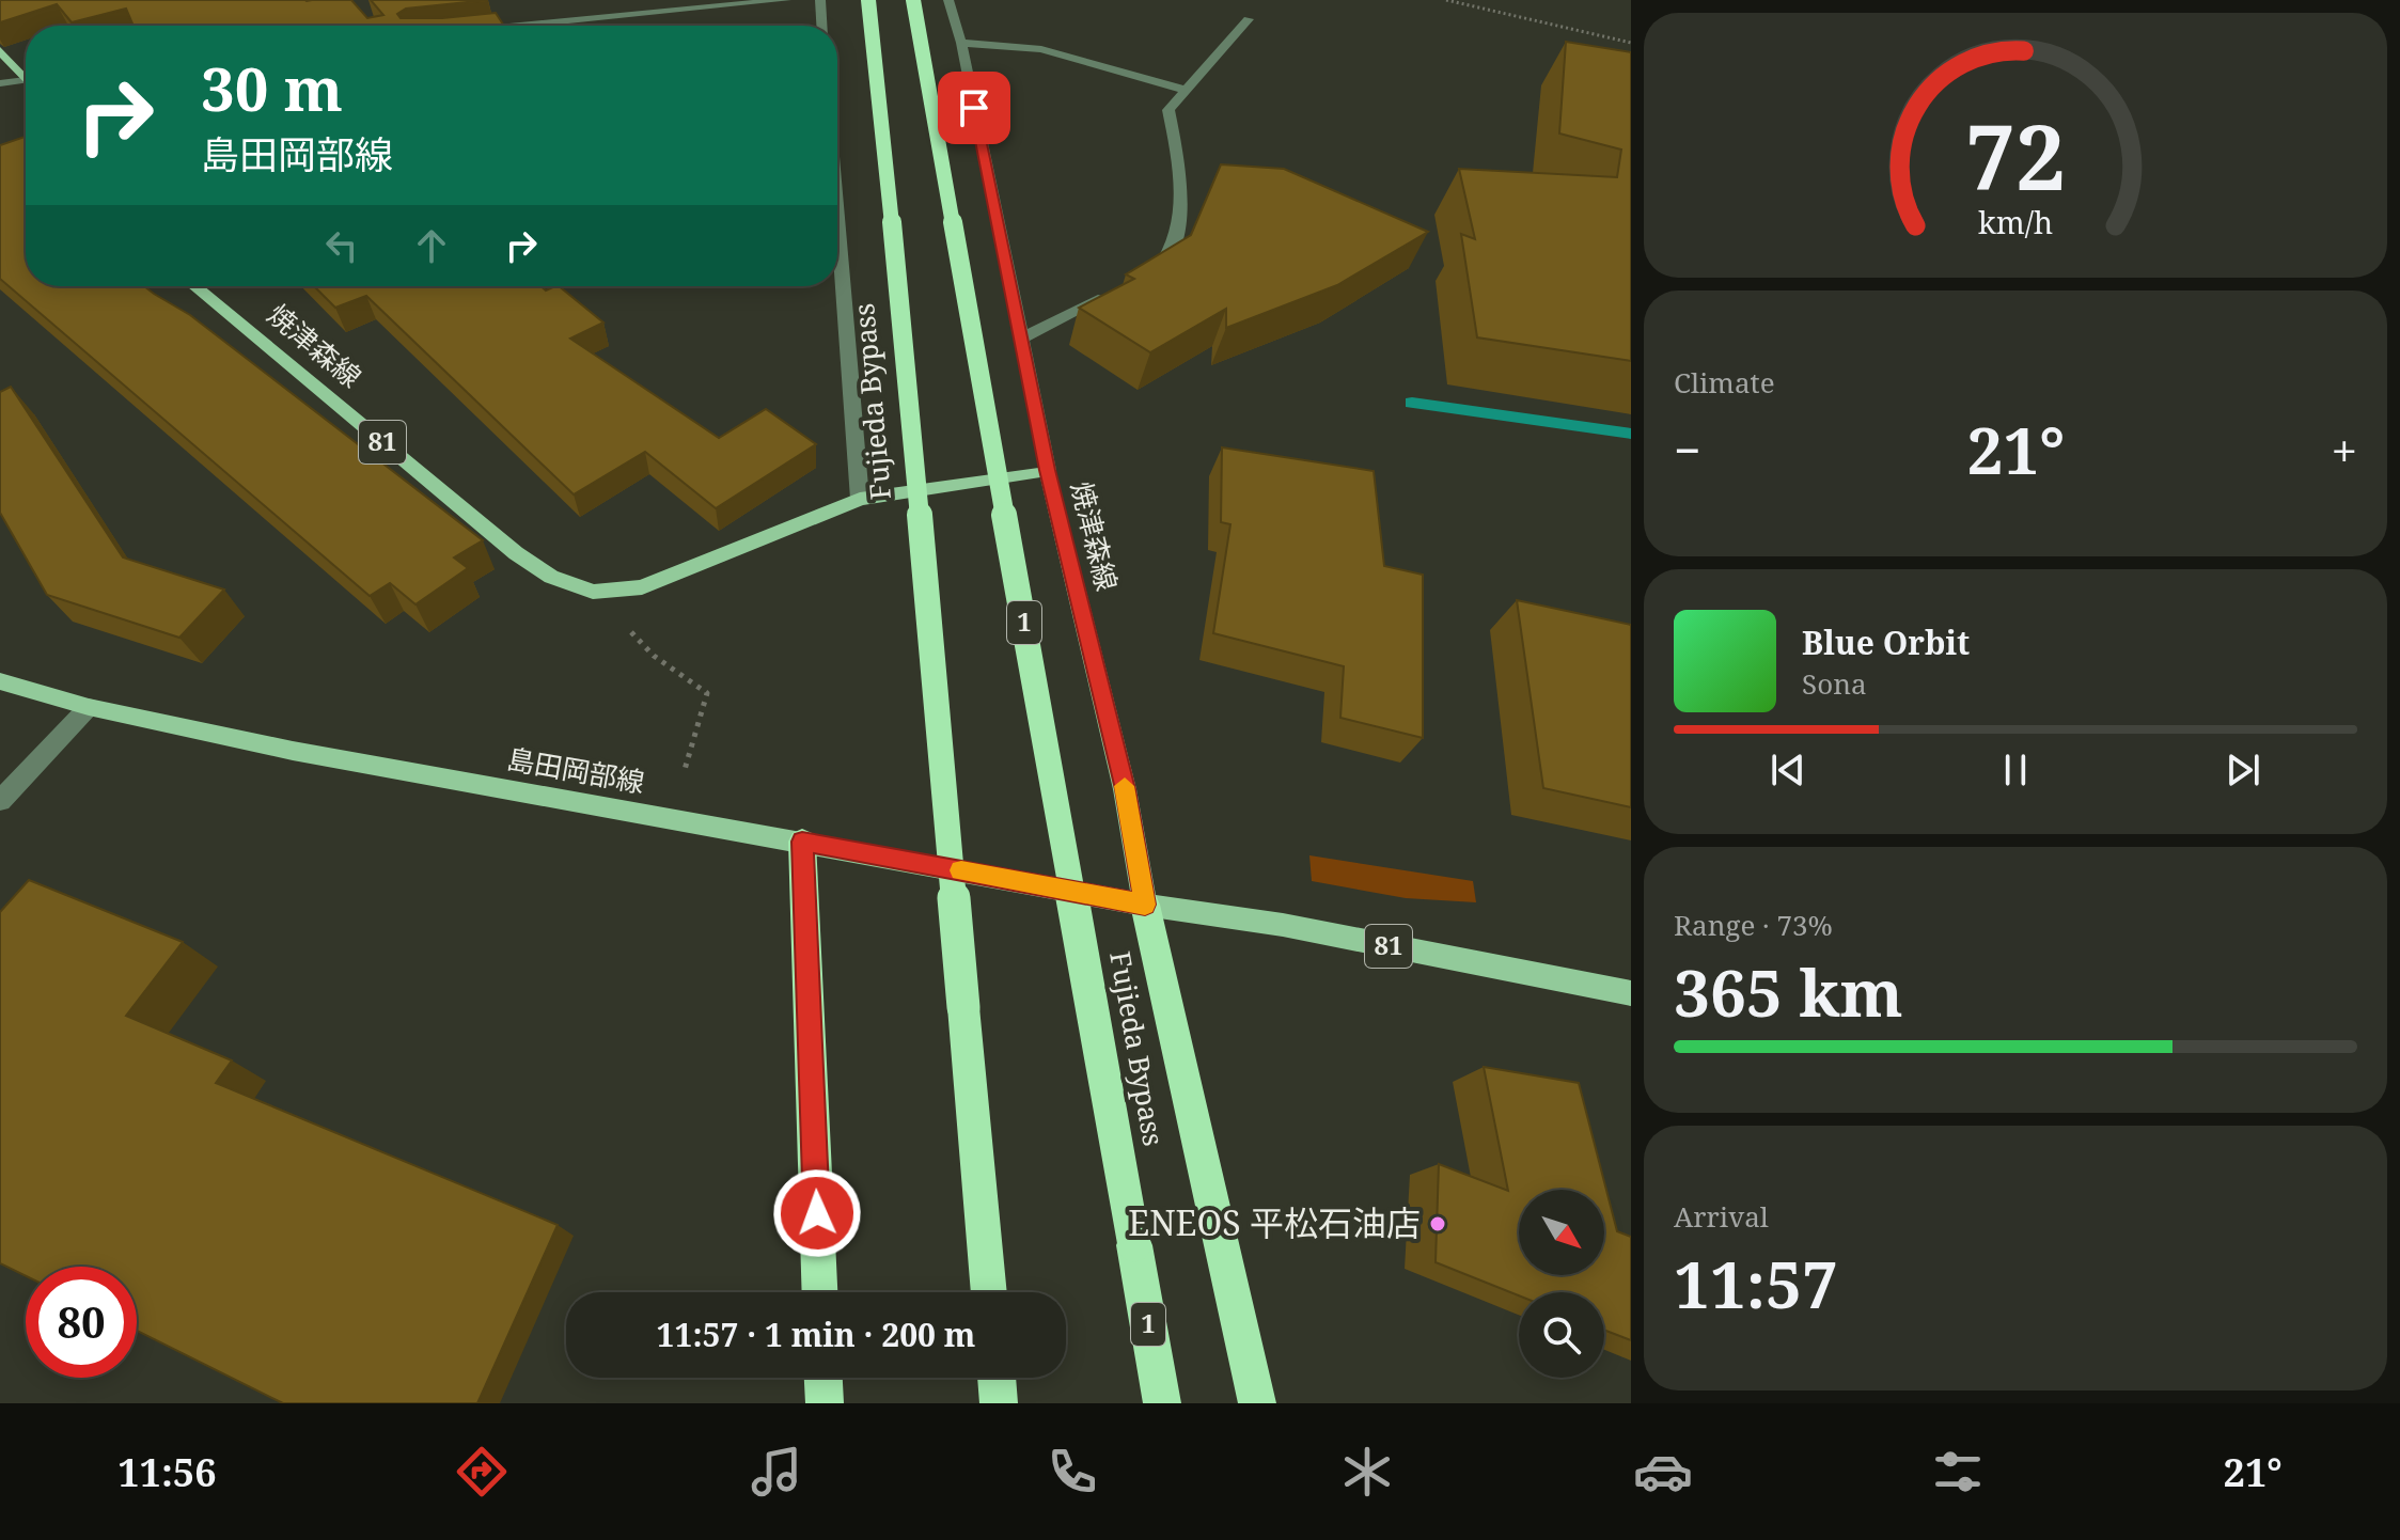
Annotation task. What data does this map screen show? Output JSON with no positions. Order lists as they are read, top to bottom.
{
  "streets": {
    "highway": ["Fujieda Bypass", "1"],
    "main road": ["焼津森線", "81", "島田岡部線"]
  },
  "crossings": [
    ["焼津森線", "81"],
    ["焼津森線", "島田岡部線"],
    ["81", "島田岡部線"]
  ],
  "places": ["ENEOS 平松石油店"],
  "north": "bottom right",
  "page": {
    "turn": ["30 m", "島田岡部線"],
    "tile": [
      "Climate",
      ["Range · 73%", "365 km"],
      ["Arrival", "11:57"]
    ],
    "heat": ["−", "21°", "+"],
    "song": ["Blue Orbit", "Sona"],
    "limit": "80",
    "trip": "11:57 · 1 min · 200 m",
    "tabs": ["11:56", "21°"],
    "gauge": ["72", "km/h"]
  }
}
